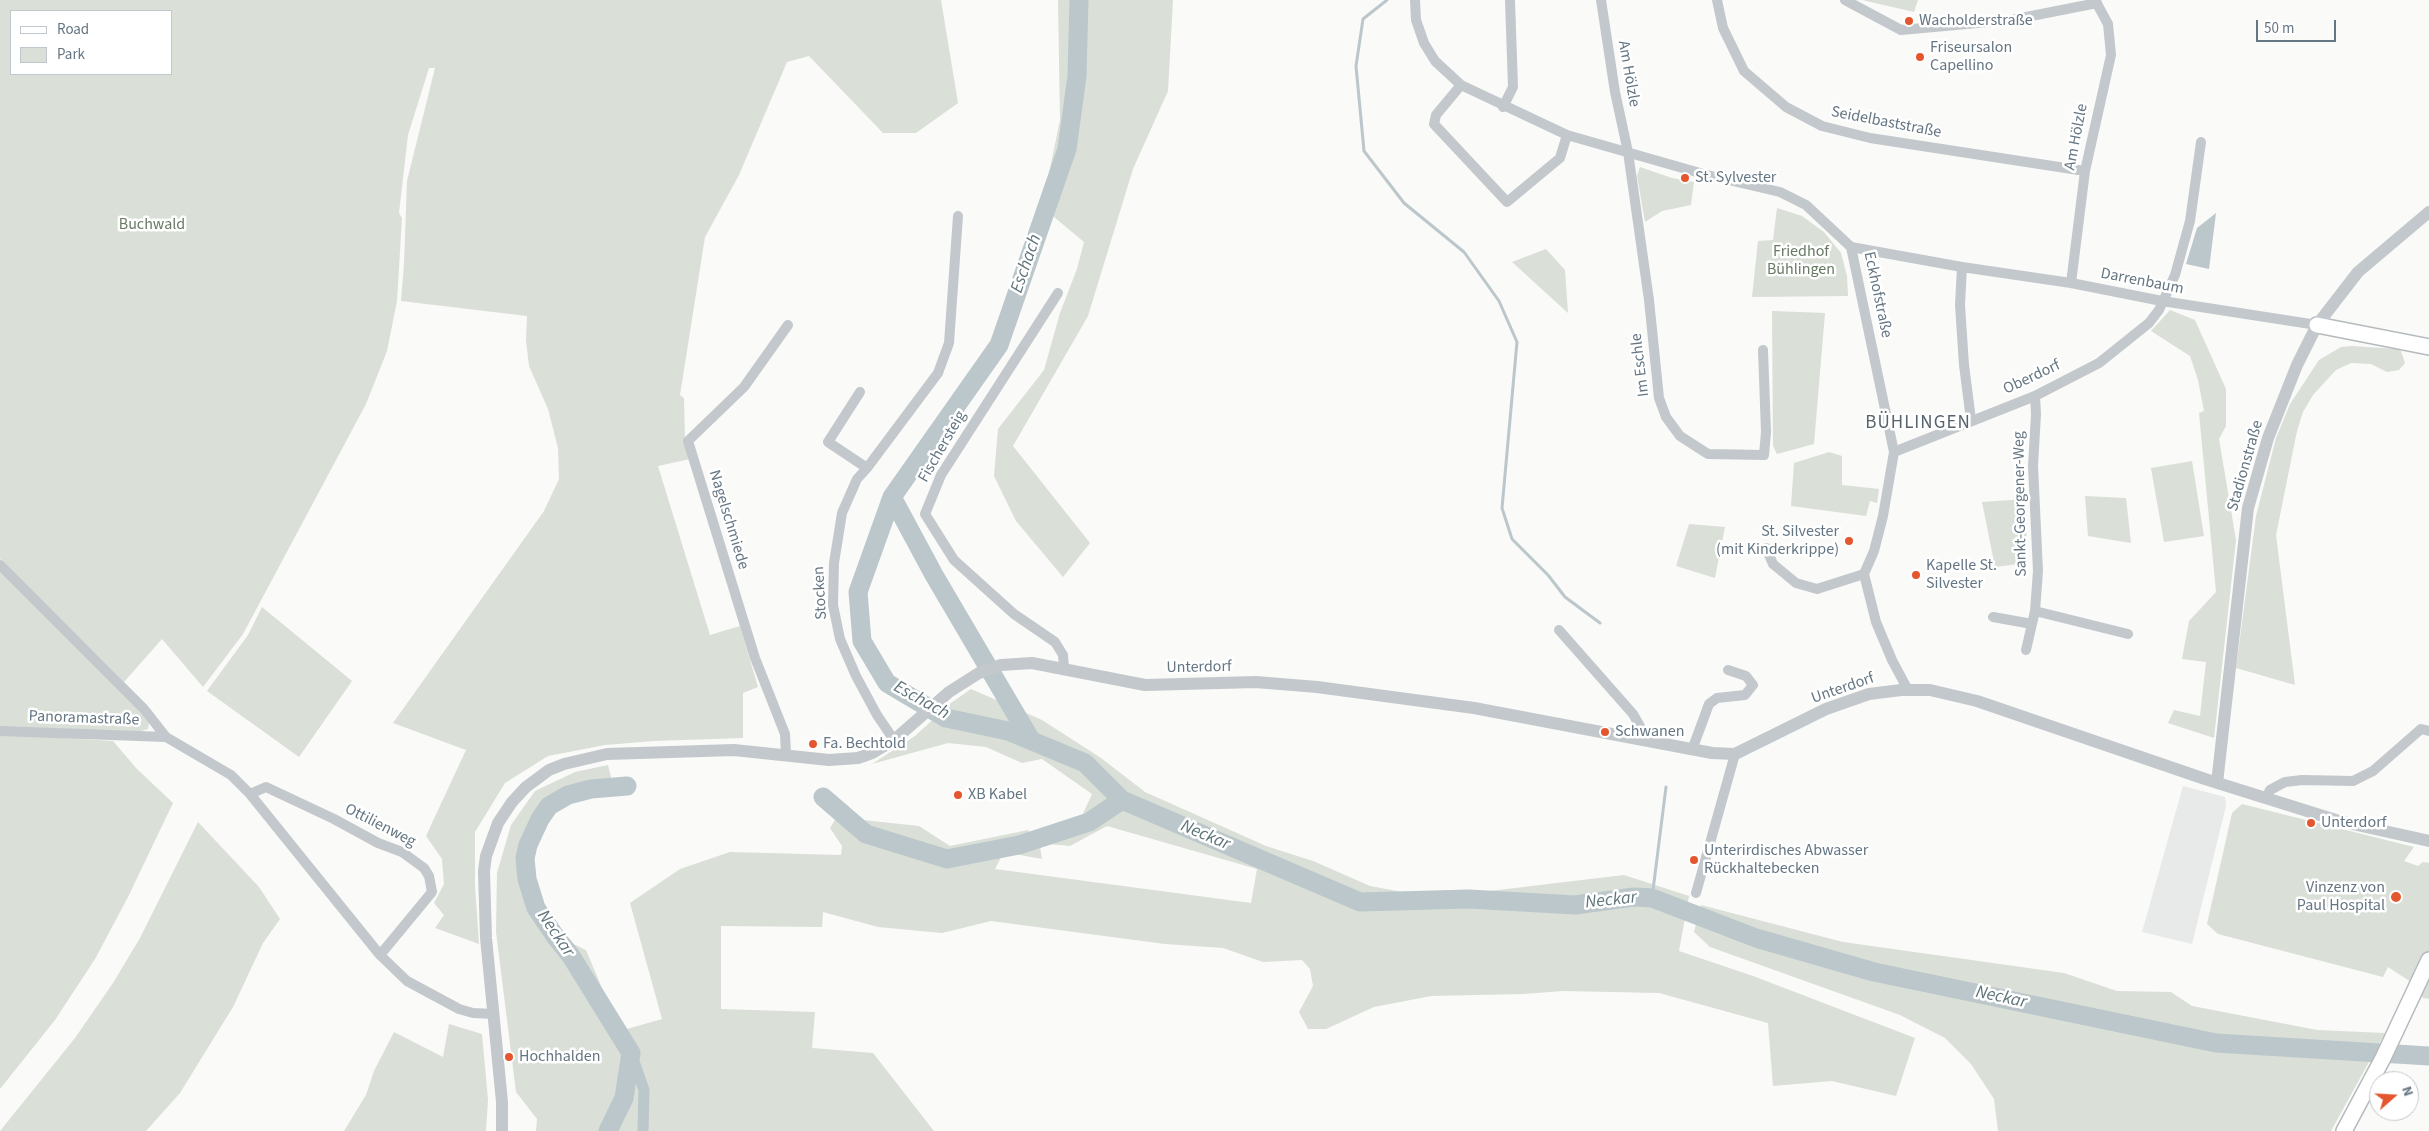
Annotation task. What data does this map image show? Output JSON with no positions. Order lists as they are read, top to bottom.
{
  "streets": {
    "street": [
      "Am Hölzle",
      "Seidelbaststraße",
      "Darrenbaum",
      "Eckhofstraße",
      "Im Eschle",
      "Oberdorf",
      "Fischersteig",
      "Stadionstraße",
      "Sankt-Georgener-Weg",
      "Nagelschmiede",
      "Stocken",
      "Unterdorf",
      "Panoramastraße",
      "Ottilienweg"
    ]
  },
  "crossings": [
    ["Am Hölzle", "Seidelbaststraße"],
    ["Am Hölzle", "Darrenbaum"],
    ["Am Hölzle", "Eckhofstraße"],
    ["Am Hölzle", "Im Eschle"],
    ["Darrenbaum", "Eckhofstraße"],
    ["Darrenbaum", "Oberdorf"],
    ["Darrenbaum", "Stadionstraße"],
    ["Eckhofstraße", "Im Eschle"],
    ["Eckhofstraße", "Oberdorf"],
    ["Oberdorf", "Sankt-Georgener-Weg"],
    ["Fischersteig", "Unterdorf"],
    ["Stadionstraße", "Unterdorf"],
    ["Nagelschmiede", "Unterdorf"],
    ["Stocken", "Unterdorf"]
  ],
  "districts": ["BÜHLINGEN"],
  "water": ["Eschach", "Neckar"],
  "parks": ["Buchwald", "Friedhof Bühlingen"],
  "places": [
    "Wacholderstraße",
    "Friseursalon Capellino",
    "St. Sylvester",
    "St. Silvester (mit Kinderkrippe)",
    "Kapelle St. Silvester",
    "Schwanen",
    "Fa. Bechtold",
    "XB Kabel",
    "Unterdorf",
    "Unterirdisches Abwasser Rückhaltebecken",
    "Vinzenz von Paul Hospital",
    "Hochhalden"
  ],
  "legend": ["Road", "Park"],
  "scale_bar": "50 m",
  "north": "right"
}
